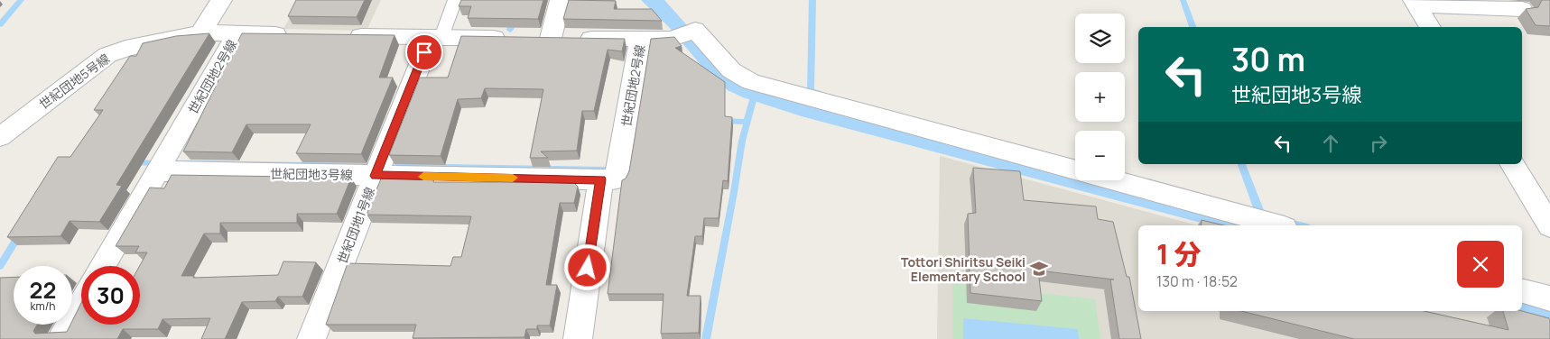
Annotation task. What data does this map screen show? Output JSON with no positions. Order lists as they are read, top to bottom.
{
  "streets": {
    "street": [
      "世紀団地2号線",
      "世紀団地5号線",
      "世紀団地3号線",
      "世紀団地1号線"
    ]
  },
  "crossings": [
    ["世紀団地2号線", "世紀団地5号線"],
    ["世紀団地2号線", "世紀団地3号線"],
    ["世紀団地2号線", "世紀団地1号線"],
    ["世紀団地3号線", "世紀団地1号線"]
  ],
  "places": {
    "school or university": ["Tottori Shiritsu Seiki Elementary School"]
  },
  "page": {
    "map_buttons": ["+", "−"],
    "turn": ["30 m", "世紀団地3号線"],
    "heading": ["1 分", "130 m · 18:52"],
    "speed": "22 km/h",
    "limit": "30"
  }
}
